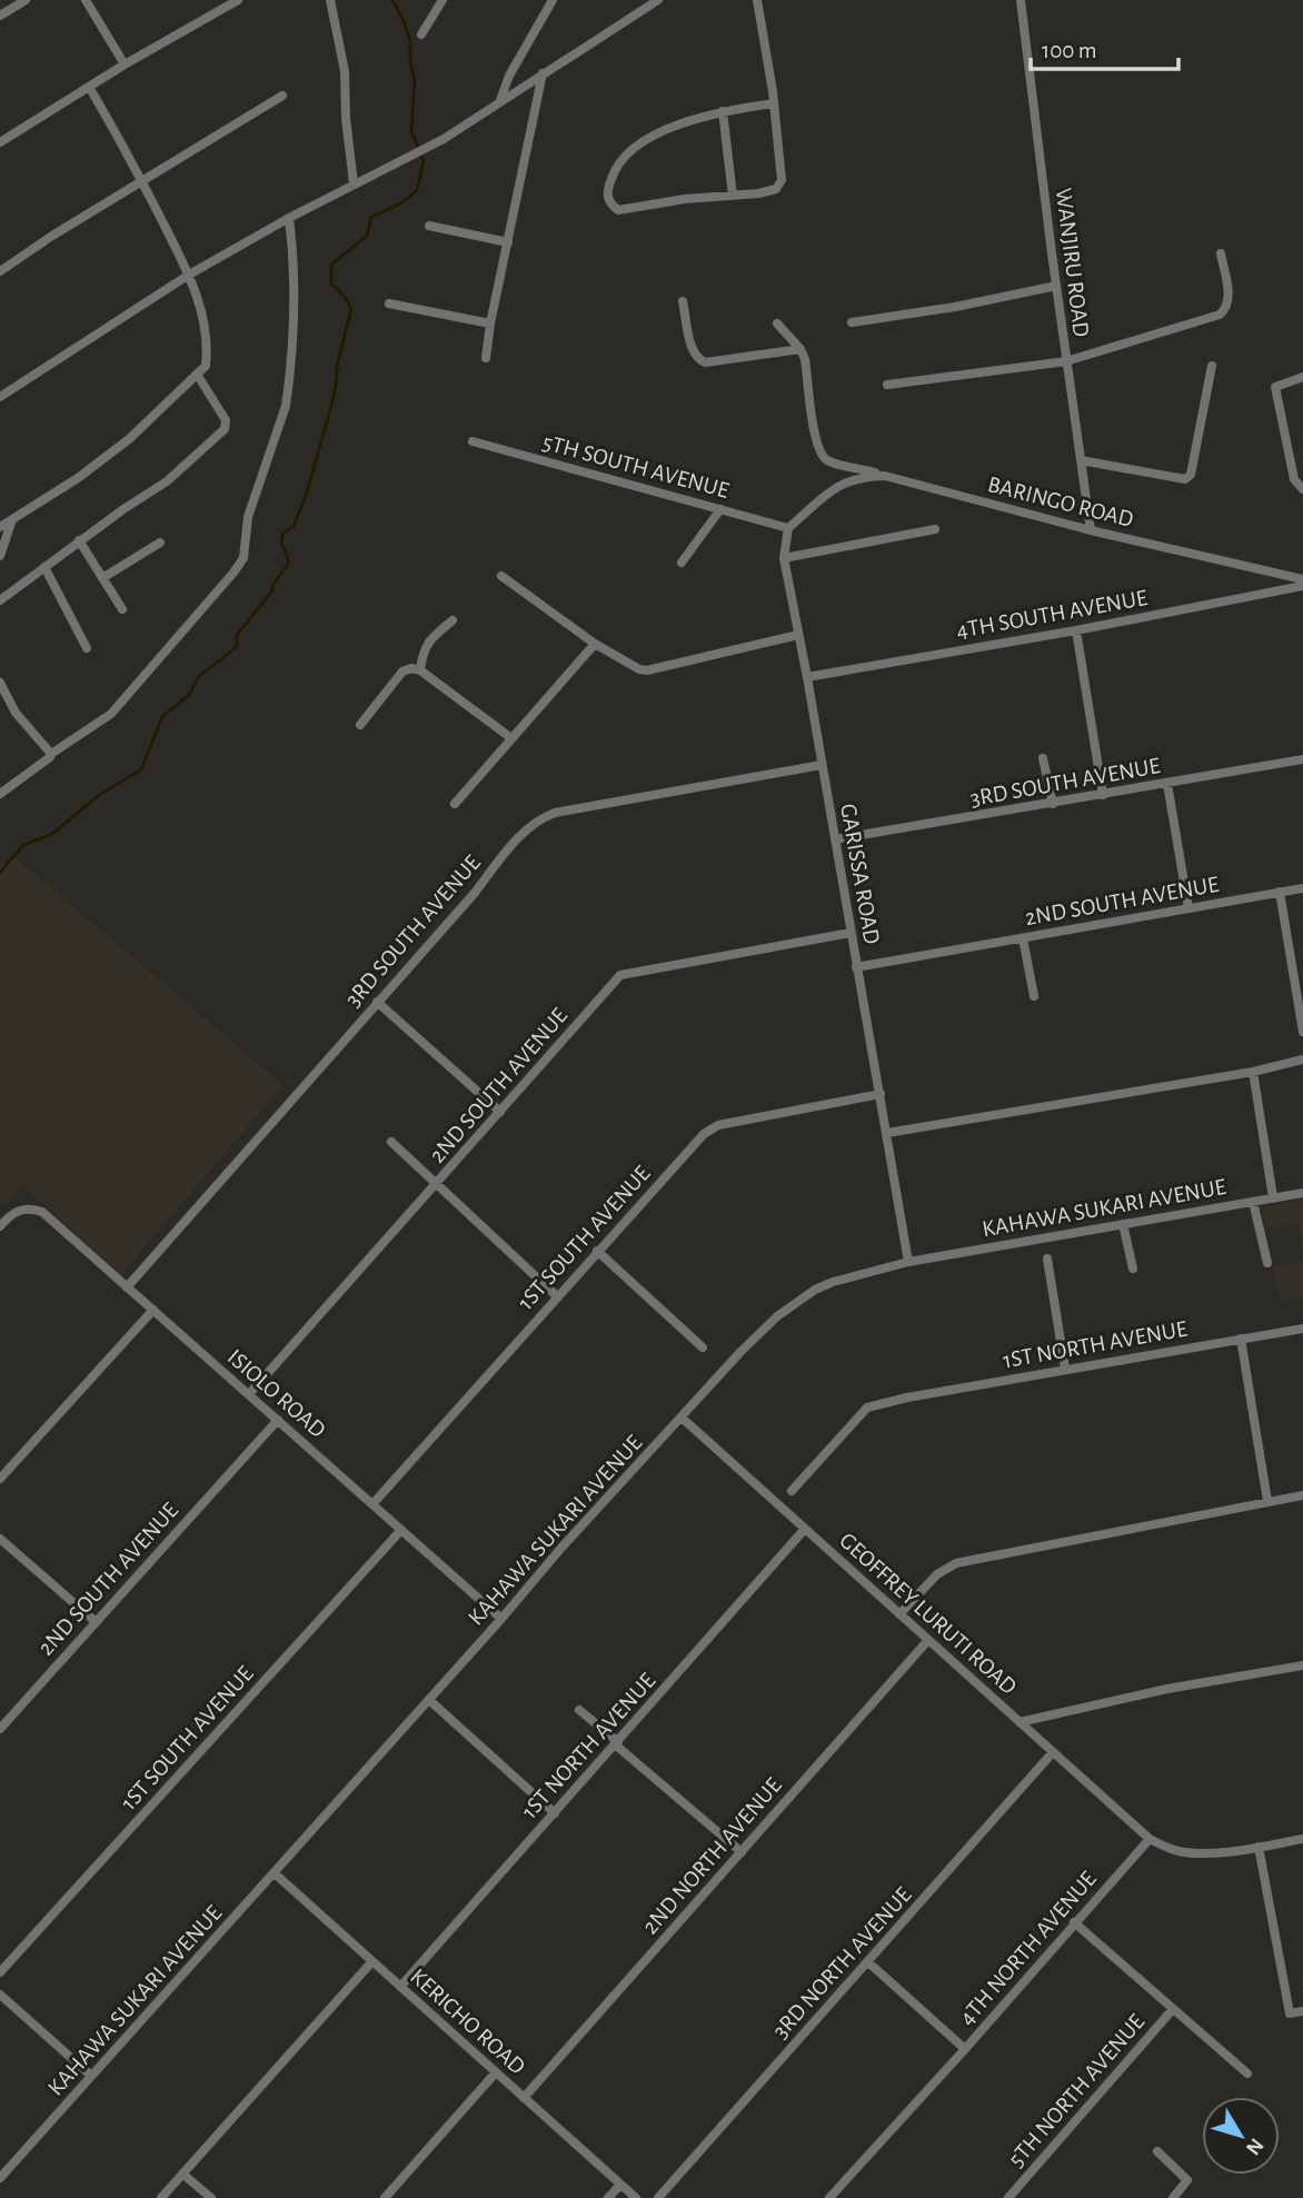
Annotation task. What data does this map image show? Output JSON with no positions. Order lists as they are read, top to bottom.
{
  "streets": {
    "street": [
      "WANJIRU ROAD",
      "5TH SOUTH AVENUE",
      "BARINGO ROAD",
      "4TH SOUTH AVENUE",
      "3RD SOUTH AVENUE",
      "GARISSA ROAD",
      "2ND SOUTH AVENUE",
      "KAHAWA SUKARI AVENUE",
      "1ST SOUTH AVENUE",
      "1ST NORTH AVENUE",
      "ISIOLO ROAD",
      "GEOFFREY LURUTI ROAD",
      "2ND NORTH AVENUE",
      "4TH NORTH AVENUE",
      "3RD NORTH AVENUE",
      "KERICHO ROAD",
      "5TH NORTH AVENUE"
    ]
  },
  "crossings": [
    ["WANJIRU ROAD", "BARINGO ROAD"],
    ["5TH SOUTH AVENUE", "BARINGO ROAD"],
    ["5TH SOUTH AVENUE", "GARISSA ROAD"],
    ["BARINGO ROAD", "GARISSA ROAD"],
    ["4TH SOUTH AVENUE", "GARISSA ROAD"],
    ["3RD SOUTH AVENUE", "GARISSA ROAD"],
    ["3RD SOUTH AVENUE", "ISIOLO ROAD"],
    ["GARISSA ROAD", "2ND SOUTH AVENUE"],
    ["GARISSA ROAD", "KAHAWA SUKARI AVENUE"],
    ["GARISSA ROAD", "1ST SOUTH AVENUE"],
    ["2ND SOUTH AVENUE", "ISIOLO ROAD"],
    ["KAHAWA SUKARI AVENUE", "ISIOLO ROAD"],
    ["KAHAWA SUKARI AVENUE", "GEOFFREY LURUTI ROAD"],
    ["KAHAWA SUKARI AVENUE", "KERICHO ROAD"],
    ["1ST SOUTH AVENUE", "ISIOLO ROAD"],
    ["1ST NORTH AVENUE", "GEOFFREY LURUTI ROAD"],
    ["1ST NORTH AVENUE", "KERICHO ROAD"],
    ["GEOFFREY LURUTI ROAD", "2ND NORTH AVENUE"],
    ["GEOFFREY LURUTI ROAD", "4TH NORTH AVENUE"],
    ["GEOFFREY LURUTI ROAD", "3RD NORTH AVENUE"],
    ["2ND NORTH AVENUE", "KERICHO ROAD"]
  ],
  "scale_bar": "100 m",
  "north": "bottom right"
}
